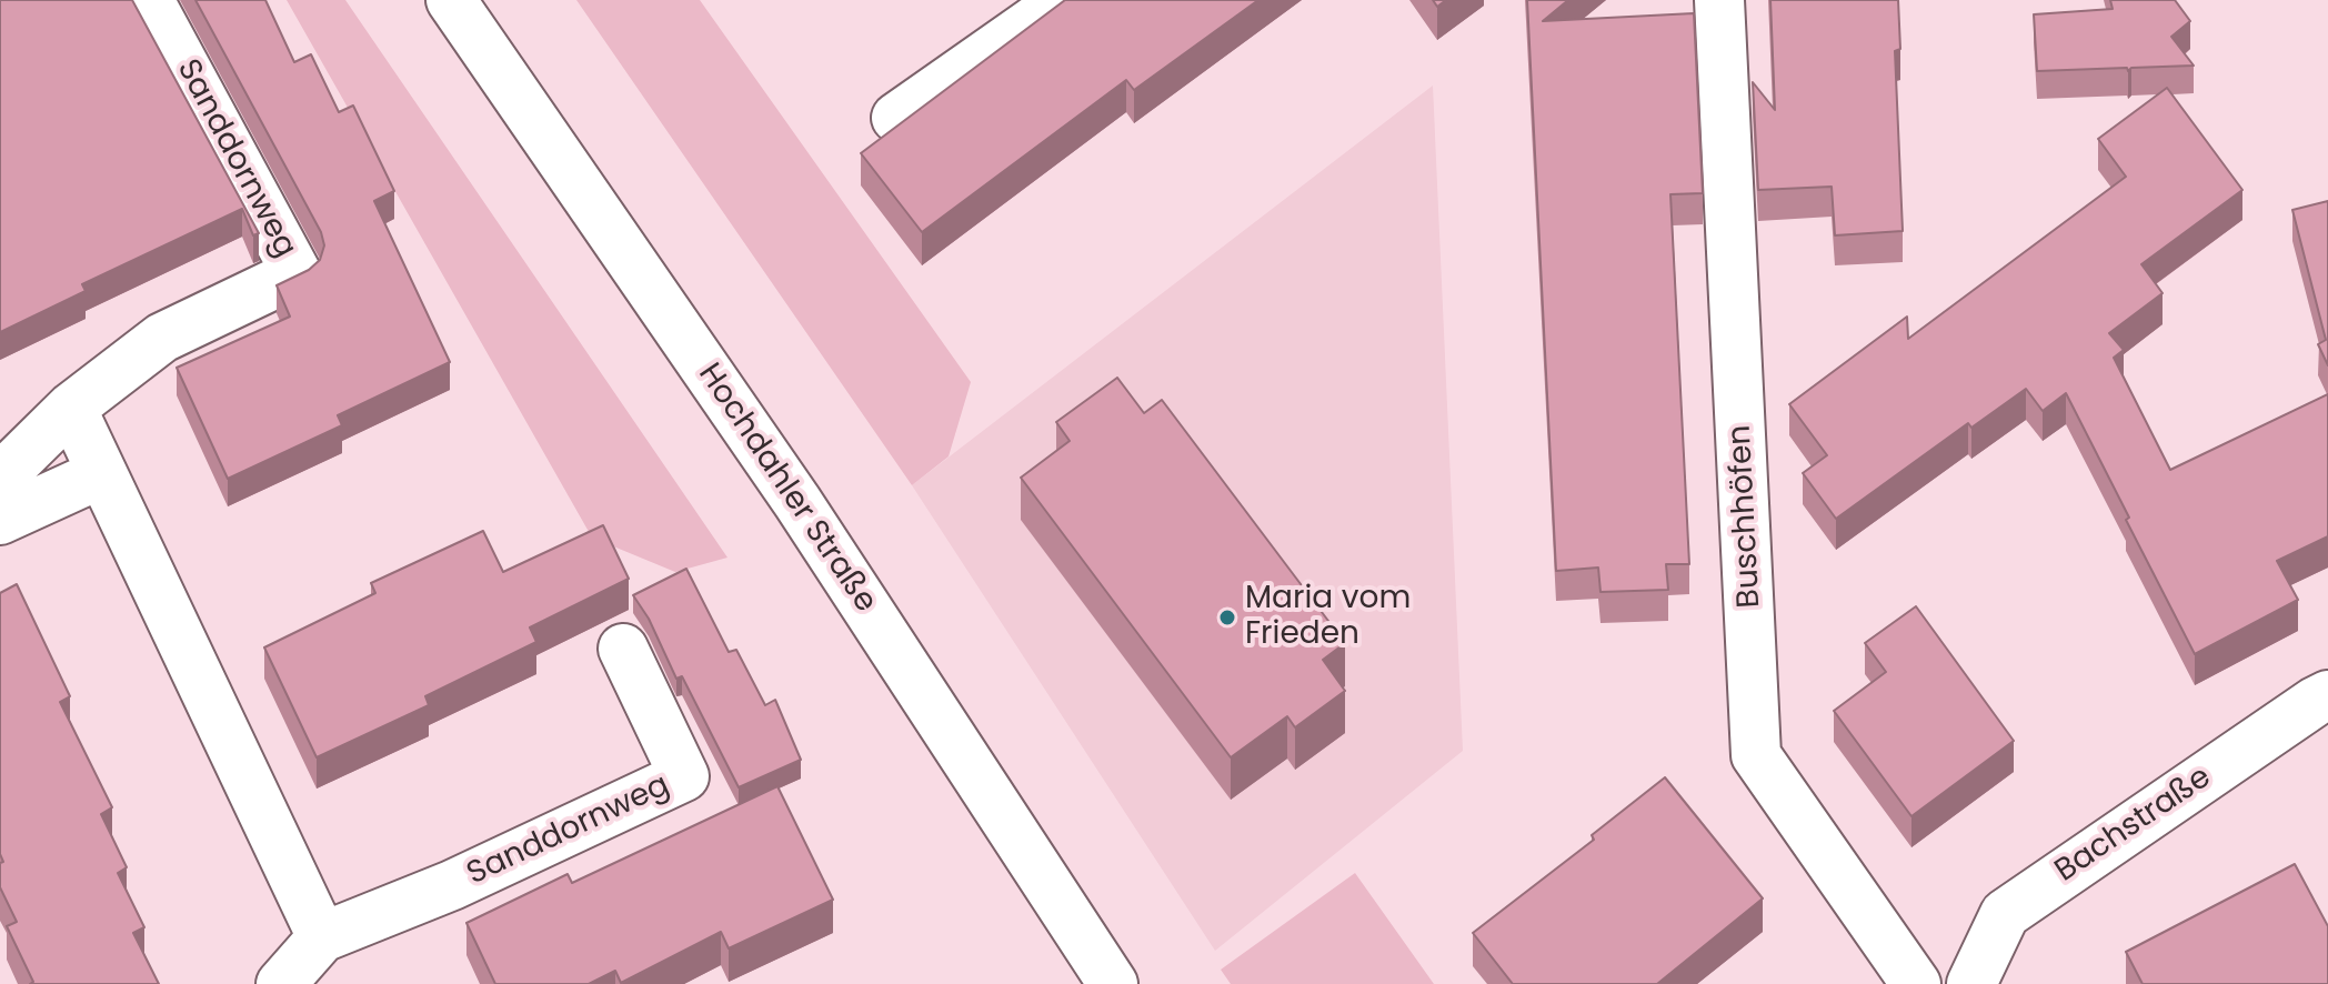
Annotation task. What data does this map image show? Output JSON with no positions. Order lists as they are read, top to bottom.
{
  "streets": {
    "street": [
      "Sanddornweg",
      "Hochdahler Straße",
      "Buschhöfen",
      "Bachstraße"
    ]
  },
  "places": ["Maria vom Frieden"]
}
